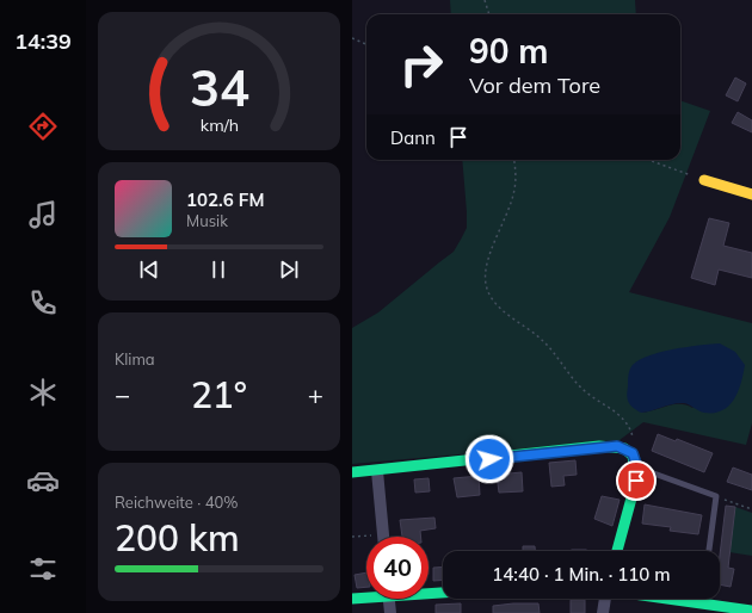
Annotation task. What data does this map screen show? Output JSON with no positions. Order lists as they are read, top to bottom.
{
  "page": {
    "tabs": "14:39",
    "turn": ["90 m", "Vor dem Tore"],
    "then": "Dann",
    "song": ["102.6 FM", "Musik"],
    "tile": [
      "Klima",
      ["Reichweite · 40%", "200 km"]
    ],
    "heat": ["−", "21°", "+"],
    "limit": "40",
    "trip": "14:40 · 1 Min. · 110 m",
    "gauge": ["34", "km/h"]
  }
}
